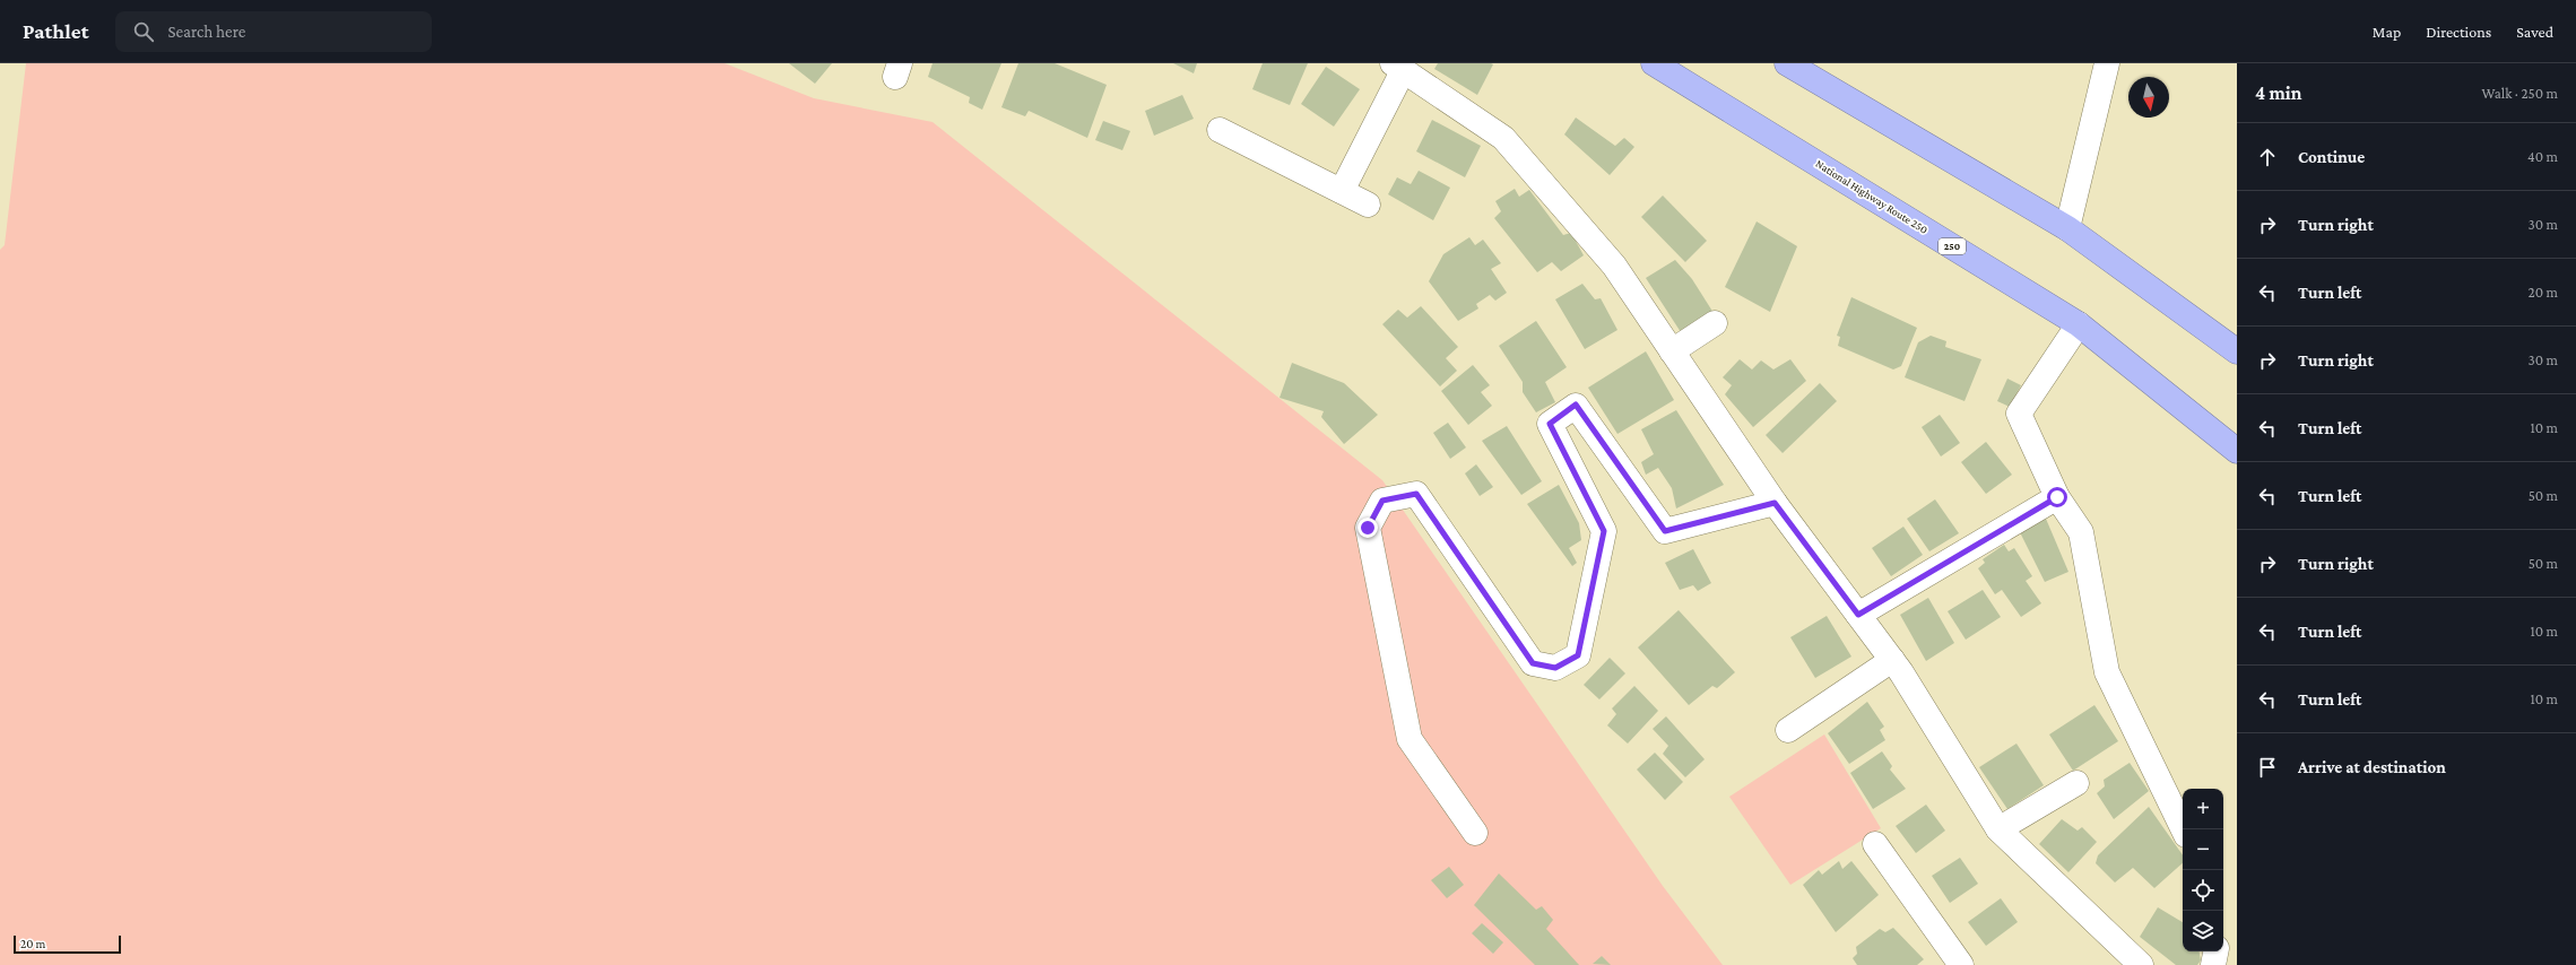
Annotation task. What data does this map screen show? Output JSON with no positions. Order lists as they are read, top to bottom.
{
  "streets": {
    "highway": ["National Highway Route 250", "250"]
  },
  "scale_bar": "20 m",
  "north": "bottom",
  "page": {
    "header": "Pathlet",
    "search": "Search here",
    "nav": ["Map", "Directions", "Saved"],
    "heading": ["4 min", "Walk · 250 m"],
    "list": [
      ["Continue", "40 m"],
      ["Turn right", "30 m"],
      ["Turn left", "20 m"],
      ["Turn right", "30 m"],
      ["Turn left", "10 m"],
      ["Turn left", "50 m"],
      ["Turn right", "50 m"],
      ["Turn left", "10 m"],
      ["Turn left", "10 m"],
      "Arrive at destination"
    ],
    "map_buttons": ["+", "−"],
    "scale": "20 m"
  }
}
